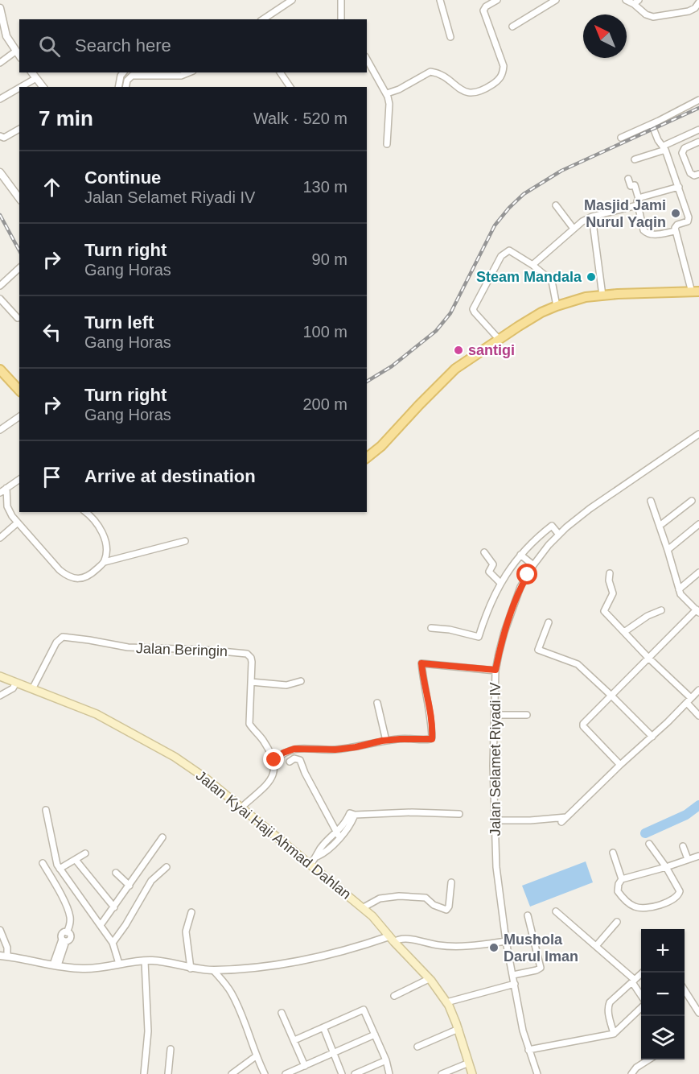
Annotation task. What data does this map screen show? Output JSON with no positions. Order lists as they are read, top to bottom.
{
  "streets": {
    "main road": ["Jalan Kyai Haji Ahmad Dahlan"],
    "street": ["Jalan Beringin", "Jalan Selamet Riyadi IV"]
  },
  "crossings": [
    ["Jalan Beringin", "Jalan Kyai Haji Ahmad Dahlan"]
  ],
  "places": [
    "Masjid Jami Nurul Yaqin",
    "Steam Mandala",
    "santigi",
    "Mushola Darul Iman"
  ],
  "north": "top left",
  "page": {
    "search": "Search here",
    "heading": ["7 min", "Walk · 520 m"],
    "list": [
      ["Continue", "Jalan Selamet Riyadi IV", "130 m"],
      ["Turn right", "Gang Horas", "90 m"],
      ["Turn left", "Gang Horas", "100 m"],
      ["Turn right", "Gang Horas", "200 m"],
      "Arrive at destination"
    ],
    "map_buttons": ["+", "−"]
  }
}
